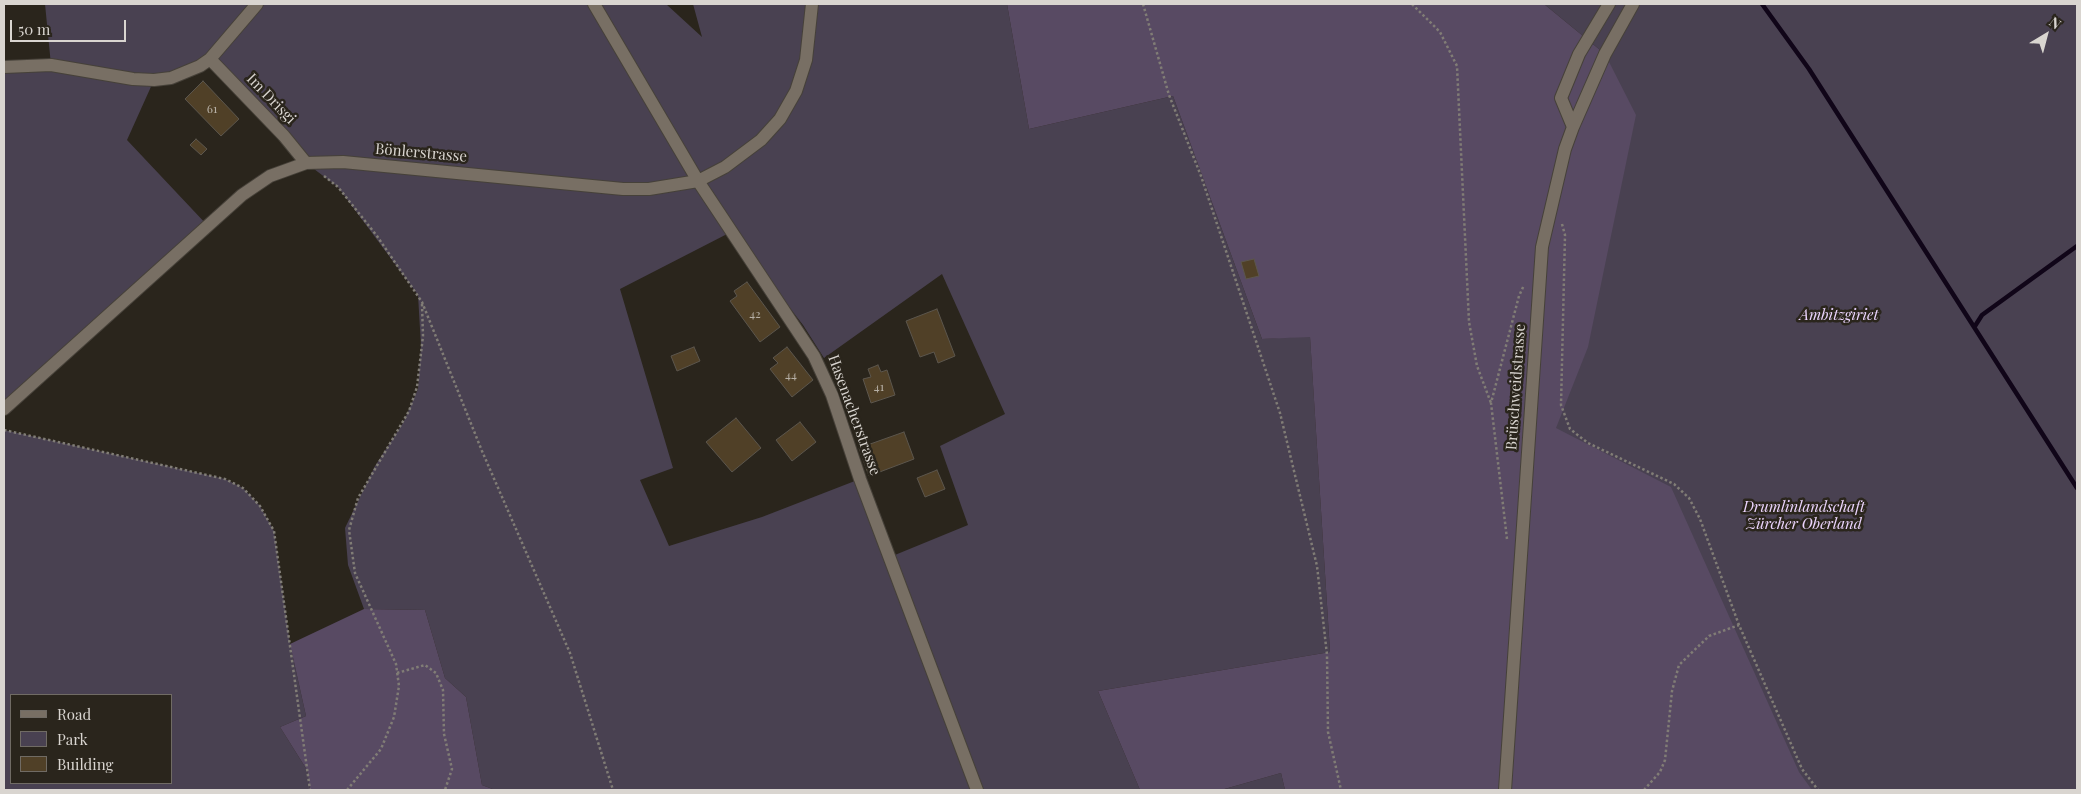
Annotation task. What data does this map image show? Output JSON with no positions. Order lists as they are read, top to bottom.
{
  "streets": {
    "street": [
      "Im Drisgi",
      "Bönlerstrasse",
      "Brüschweidstrasse",
      "Hasenacherstrasse"
    ]
  },
  "crossings": [
    ["Im Drisgi", "Bönlerstrasse"],
    ["Bönlerstrasse", "Hasenacherstrasse"]
  ],
  "parks": ["Ambitzgiriet", "Drumlinlandschaft Zürcher Oberland"],
  "house_numbers": [
    "61",
    "42",
    "44",
    "41"
  ],
  "legend": ["Road", "Park", "Building"],
  "scale_bar": "50 m",
  "north": "top right"
}
